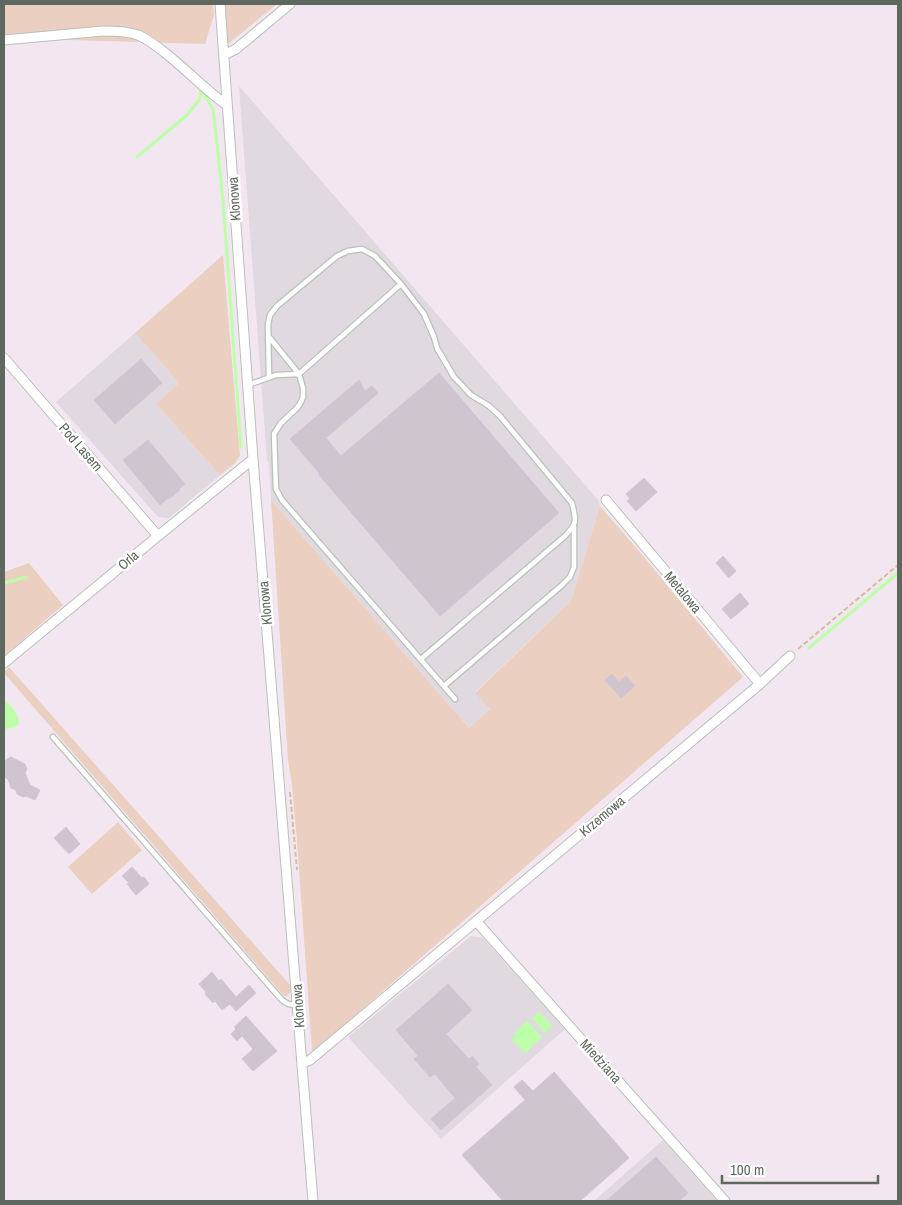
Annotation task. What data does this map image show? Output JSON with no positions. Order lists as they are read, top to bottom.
{
  "streets": {
    "street": [
      "Klonowa",
      "Pod Lasem",
      "Orla",
      "Metalowa",
      "Krzemowa",
      "Miedziana"
    ]
  },
  "crossings": [
    ["Klonowa", "Orla"],
    ["Klonowa", "Krzemowa"],
    ["Pod Lasem", "Orla"],
    ["Metalowa", "Krzemowa"],
    ["Krzemowa", "Miedziana"]
  ],
  "scale_bar": "100 m"
}
